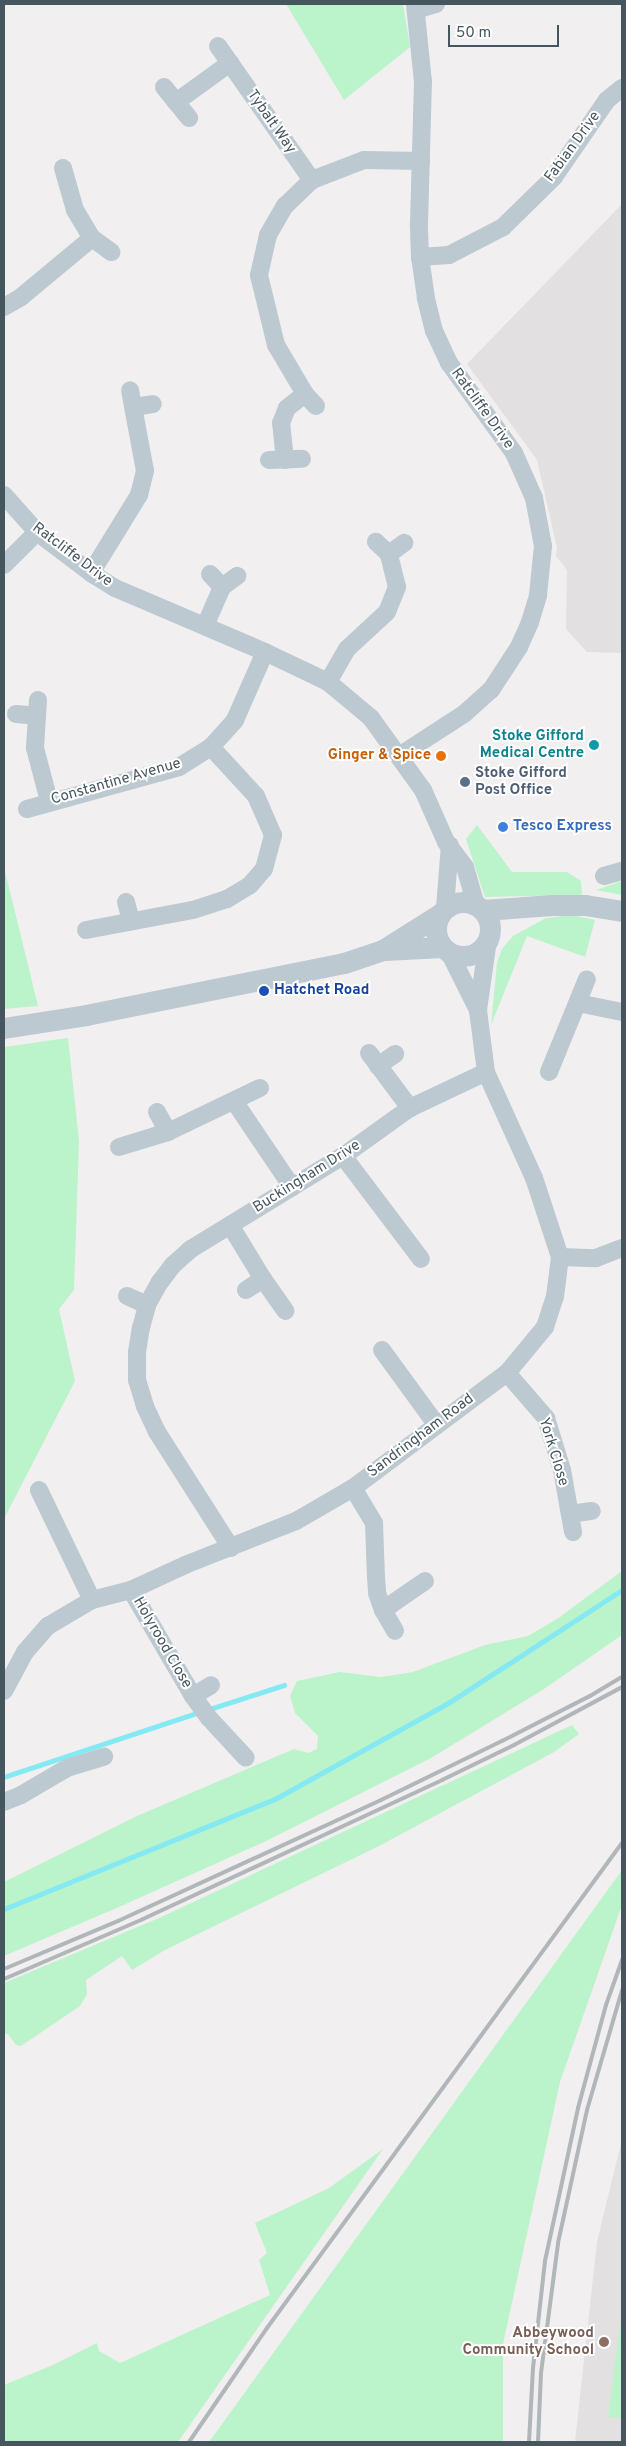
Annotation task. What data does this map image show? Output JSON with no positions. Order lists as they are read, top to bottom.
{
  "streets": {
    "street": [
      "Tybalt Way",
      "Fabian Drive",
      "Ratcliffe Drive",
      "Constantine Avenue",
      "Buckingham Drive",
      "Sandringham Road",
      "York Close",
      "Holyrood Close"
    ]
  },
  "crossings": [
    ["Fabian Drive", "Ratcliffe Drive"],
    ["Ratcliffe Drive", "Constantine Avenue"],
    ["Ratcliffe Drive", "Sandringham Road"],
    ["Buckingham Drive", "Sandringham Road"],
    ["Sandringham Road", "York Close"],
    ["Sandringham Road", "Holyrood Close"]
  ],
  "places": [
    "Stoke Gifford Medical Centre",
    "Ginger & Spice",
    "Stoke Gifford Post Office",
    "Tesco Express",
    "Hatchet Road",
    "Abbeywood Community School"
  ],
  "scale_bar": "50 m"
}
